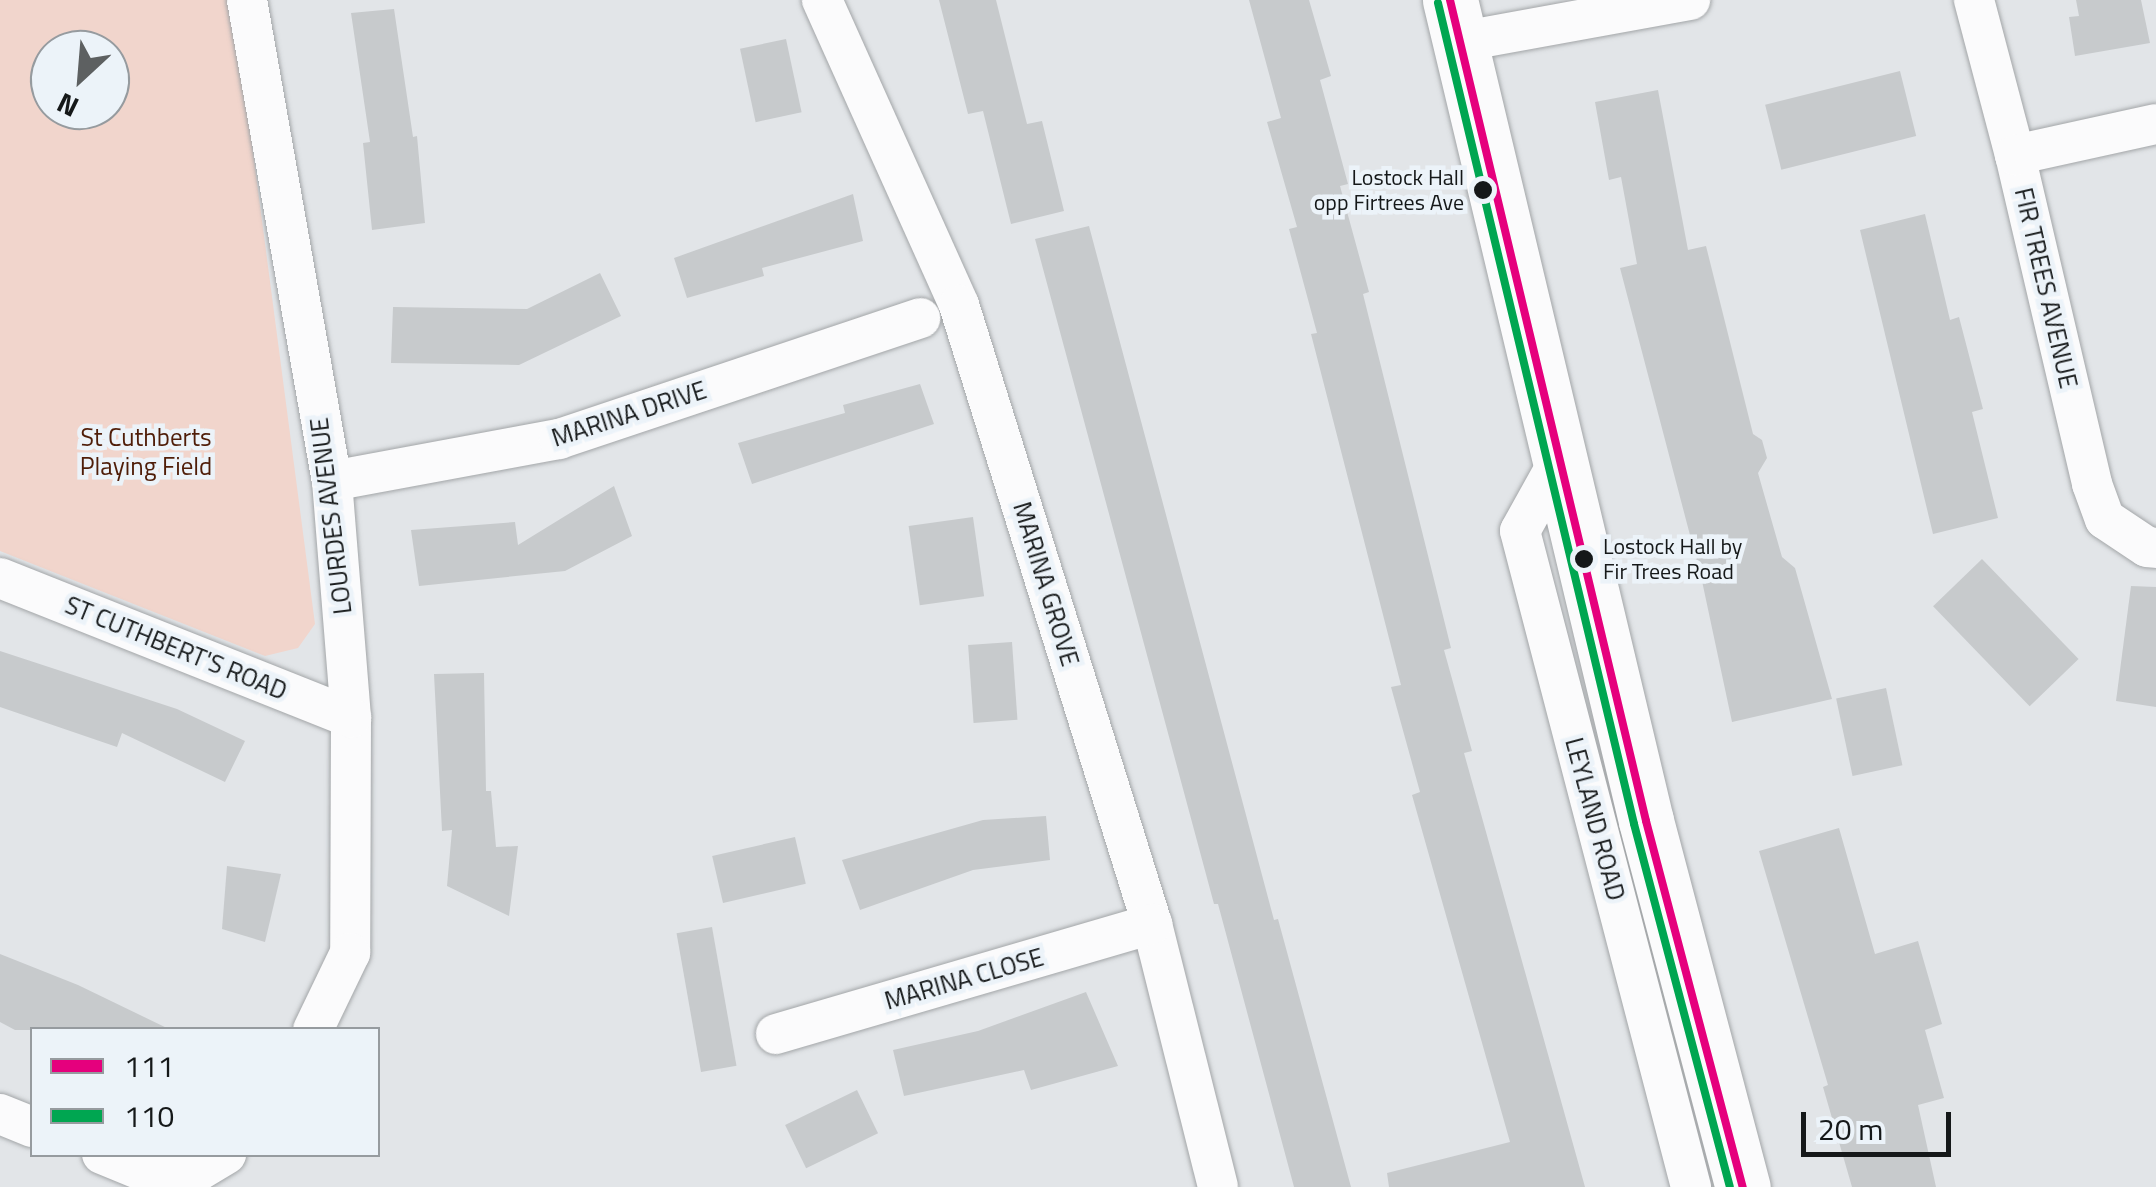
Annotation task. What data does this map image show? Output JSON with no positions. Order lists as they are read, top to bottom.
{
  "streets": {
    "main road": ["LEYLAND ROAD"],
    "street": [
      "FIR TREES AVENUE",
      "MARINA DRIVE",
      "LOURDES AVENUE",
      "MARINA GROVE",
      "ST CUTHBERT'S ROAD",
      "MARINA CLOSE"
    ]
  },
  "crossings": [
    ["MARINA DRIVE", "LOURDES AVENUE"],
    ["LOURDES AVENUE", "ST CUTHBERT'S ROAD"],
    ["MARINA GROVE", "MARINA CLOSE"]
  ],
  "parks": ["St Cuthberts Playing Field"],
  "places": ["Lostock Hall opp Firtrees Ave", "Lostock Hall by Fir Trees Road"],
  "lines": ["transit line 111", "transit line 110"],
  "legend": ["111", "110"],
  "scale_bar": "20 m",
  "north": "bottom left"
}
